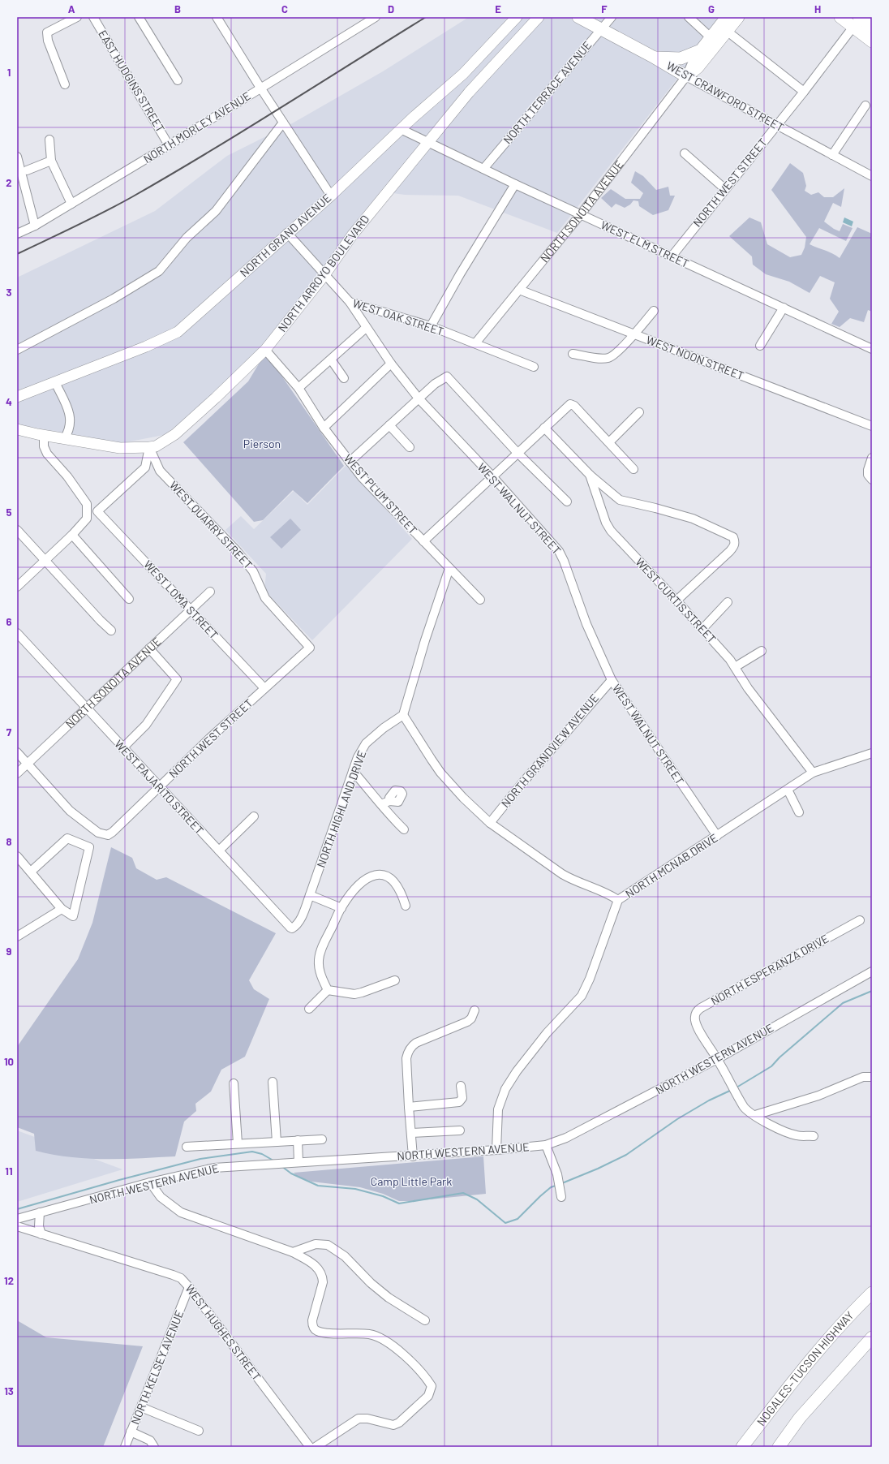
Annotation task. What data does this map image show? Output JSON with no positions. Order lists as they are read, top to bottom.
{
  "streets": {
    "highway": ["WEST CRAWFORD STREET", "NORTH SONOITA AVENUE", "NOGALES–TUCSON HIGHWAY"],
    "main road": ["NORTH GRAND AVENUE", "NORTH ARROYO BOULEVARD"],
    "street": [
      "EAST HUDGINS STREET",
      "NORTH TERRACE AVENUE",
      "NORTH MORLEY AVENUE",
      "NORTH WEST STREET",
      "WEST ELM STREET",
      "WEST OAK STREET",
      "WEST NOON STREET",
      "WEST PLUM STREET",
      "WEST WALNUT STREET",
      "WEST QUARRY STREET",
      "WEST LOMA STREET",
      "WEST CURTIS STREET",
      "NORTH GRANDVIEW AVENUE",
      "WEST PAJARITO STREET",
      "NORTH HIGHLAND DRIVE",
      "NORTH MCNAB DRIVE",
      "NORTH ESPERANZA DRIVE",
      "NORTH WESTERN AVENUE",
      "WEST HUGHES STREET",
      "NORTH KELSEY AVENUE"
    ]
  },
  "crossings": [
    ["EAST HUDGINS STREET", "NORTH MORLEY AVENUE"],
    ["NORTH TERRACE AVENUE", "WEST CRAWFORD STREET"],
    ["NORTH TERRACE AVENUE", "WEST ELM STREET"],
    ["WEST CRAWFORD STREET", "NORTH WEST STREET"],
    ["WEST CRAWFORD STREET", "NORTH SONOITA AVENUE"],
    ["NORTH WEST STREET", "NORTH SONOITA AVENUE"],
    ["NORTH WEST STREET", "WEST ELM STREET"],
    ["NORTH WEST STREET", "WEST QUARRY STREET"],
    ["NORTH WEST STREET", "WEST LOMA STREET"],
    ["NORTH WEST STREET", "WEST PAJARITO STREET"],
    ["NORTH SONOITA AVENUE", "WEST ELM STREET"],
    ["NORTH SONOITA AVENUE", "WEST OAK STREET"],
    ["NORTH SONOITA AVENUE", "WEST NOON STREET"],
    ["NORTH SONOITA AVENUE", "WEST LOMA STREET"],
    ["NORTH SONOITA AVENUE", "WEST PAJARITO STREET"],
    ["NORTH GRAND AVENUE", "WEST ELM STREET"],
    ["NORTH GRAND AVENUE", "WEST OAK STREET"],
    ["WEST ELM STREET", "NORTH ARROYO BOULEVARD"],
    ["NORTH ARROYO BOULEVARD", "WEST OAK STREET"],
    ["NORTH ARROYO BOULEVARD", "WEST PLUM STREET"],
    ["NORTH ARROYO BOULEVARD", "WEST QUARRY STREET"],
    ["NORTH ARROYO BOULEVARD", "WEST LOMA STREET"],
    ["WEST OAK STREET", "WEST WALNUT STREET"],
    ["WEST WALNUT STREET", "NORTH GRANDVIEW AVENUE"],
    ["WEST WALNUT STREET", "NORTH MCNAB DRIVE"],
    ["WEST QUARRY STREET", "WEST LOMA STREET"],
    ["WEST CURTIS STREET", "NORTH MCNAB DRIVE"],
    ["WEST PAJARITO STREET", "NORTH HIGHLAND DRIVE"],
    ["NORTH MCNAB DRIVE", "NORTH WESTERN AVENUE"],
    ["NORTH ESPERANZA DRIVE", "NORTH WESTERN AVENUE"],
    ["WEST HUGHES STREET", "NORTH KELSEY AVENUE"]
  ],
  "parks": ["Pierson", "Camp Little Park"],
  "grid": {
    "columns": [
      "A",
      "B",
      "C",
      "D",
      "E",
      "F",
      "G",
      "H"
    ],
    "rows": [
      "1",
      "2",
      "3",
      "4",
      "5",
      "6",
      "7",
      "8",
      "9",
      "10",
      "11",
      "12",
      "13"
    ]
  }
}
